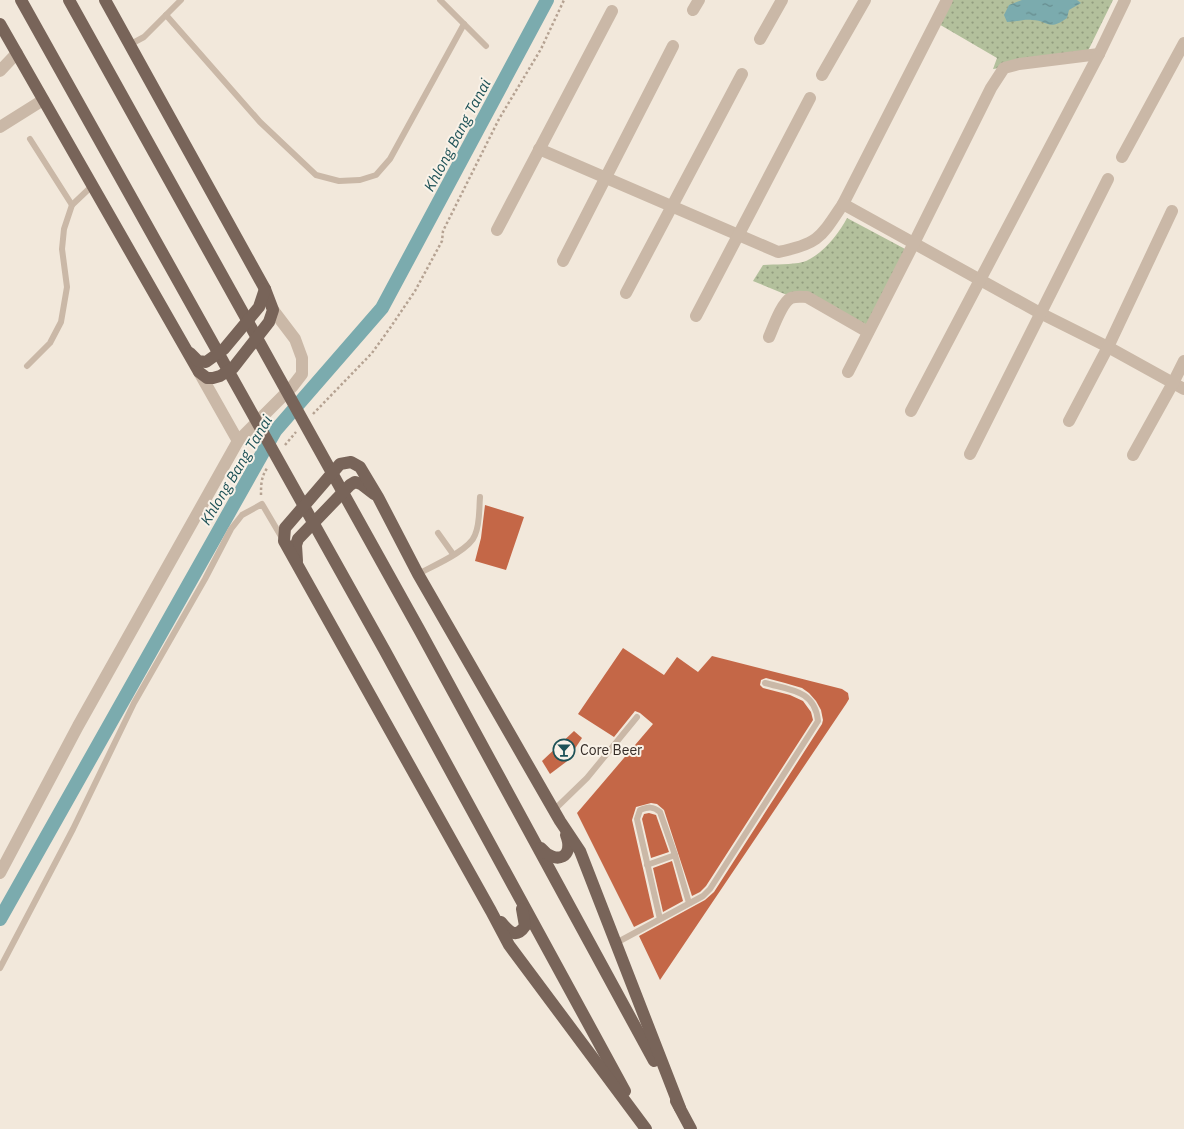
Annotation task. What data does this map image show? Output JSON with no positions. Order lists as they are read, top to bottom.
{
  "water": ["Khlong Bang Tanai"],
  "places": {
    "bar": ["Core Beer"]
  }
}
